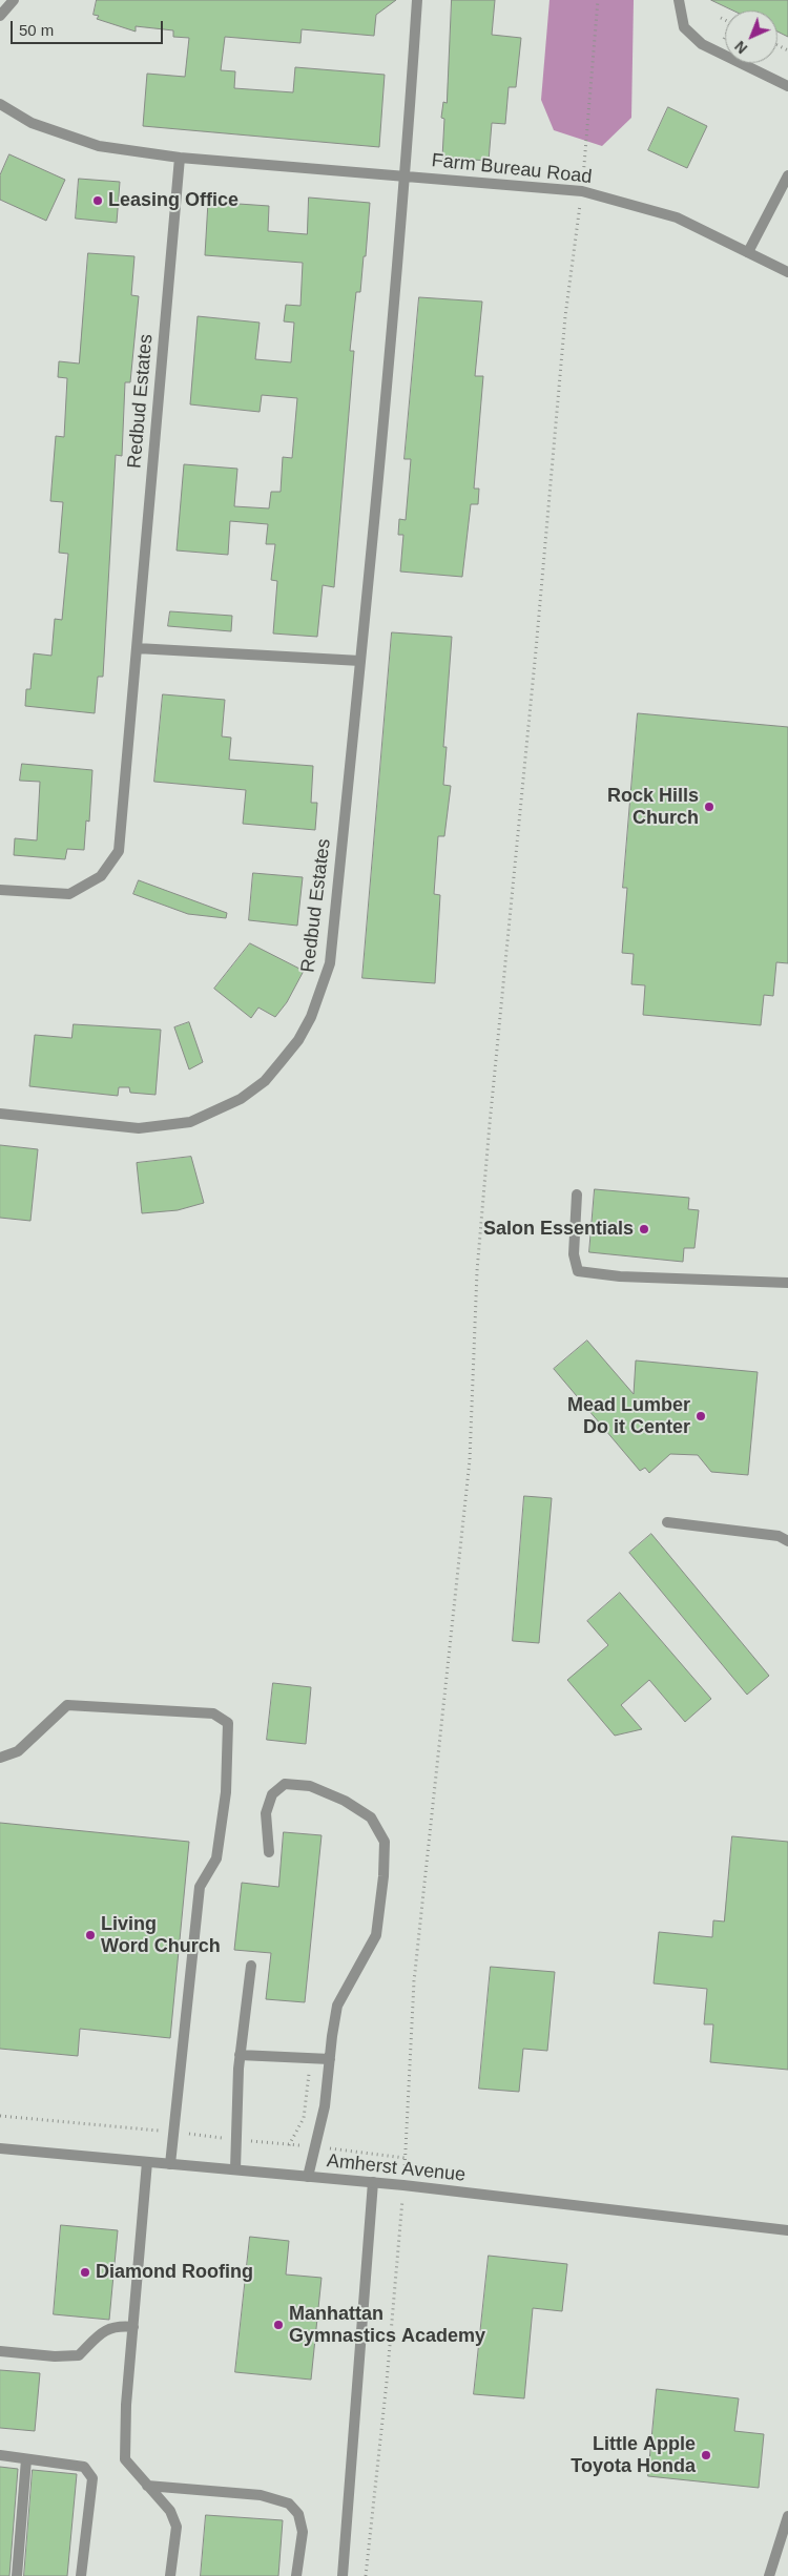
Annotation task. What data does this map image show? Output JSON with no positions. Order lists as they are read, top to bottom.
{
  "streets": {
    "street": ["Farm Bureau Road", "Redbud Estates", "Amherst Avenue"]
  },
  "crossings": [
    ["Farm Bureau Road", "Redbud Estates"]
  ],
  "places": [
    "Leasing Office",
    "Rock Hills Church",
    "Salon Essentials",
    "Mead Lumber Do it Center",
    "Living Word Church",
    "Diamond Roofing",
    "Manhattan Gymnastics Academy",
    "Little Apple Toyota Honda"
  ],
  "scale_bar": "50 m",
  "north": "bottom left"
}
